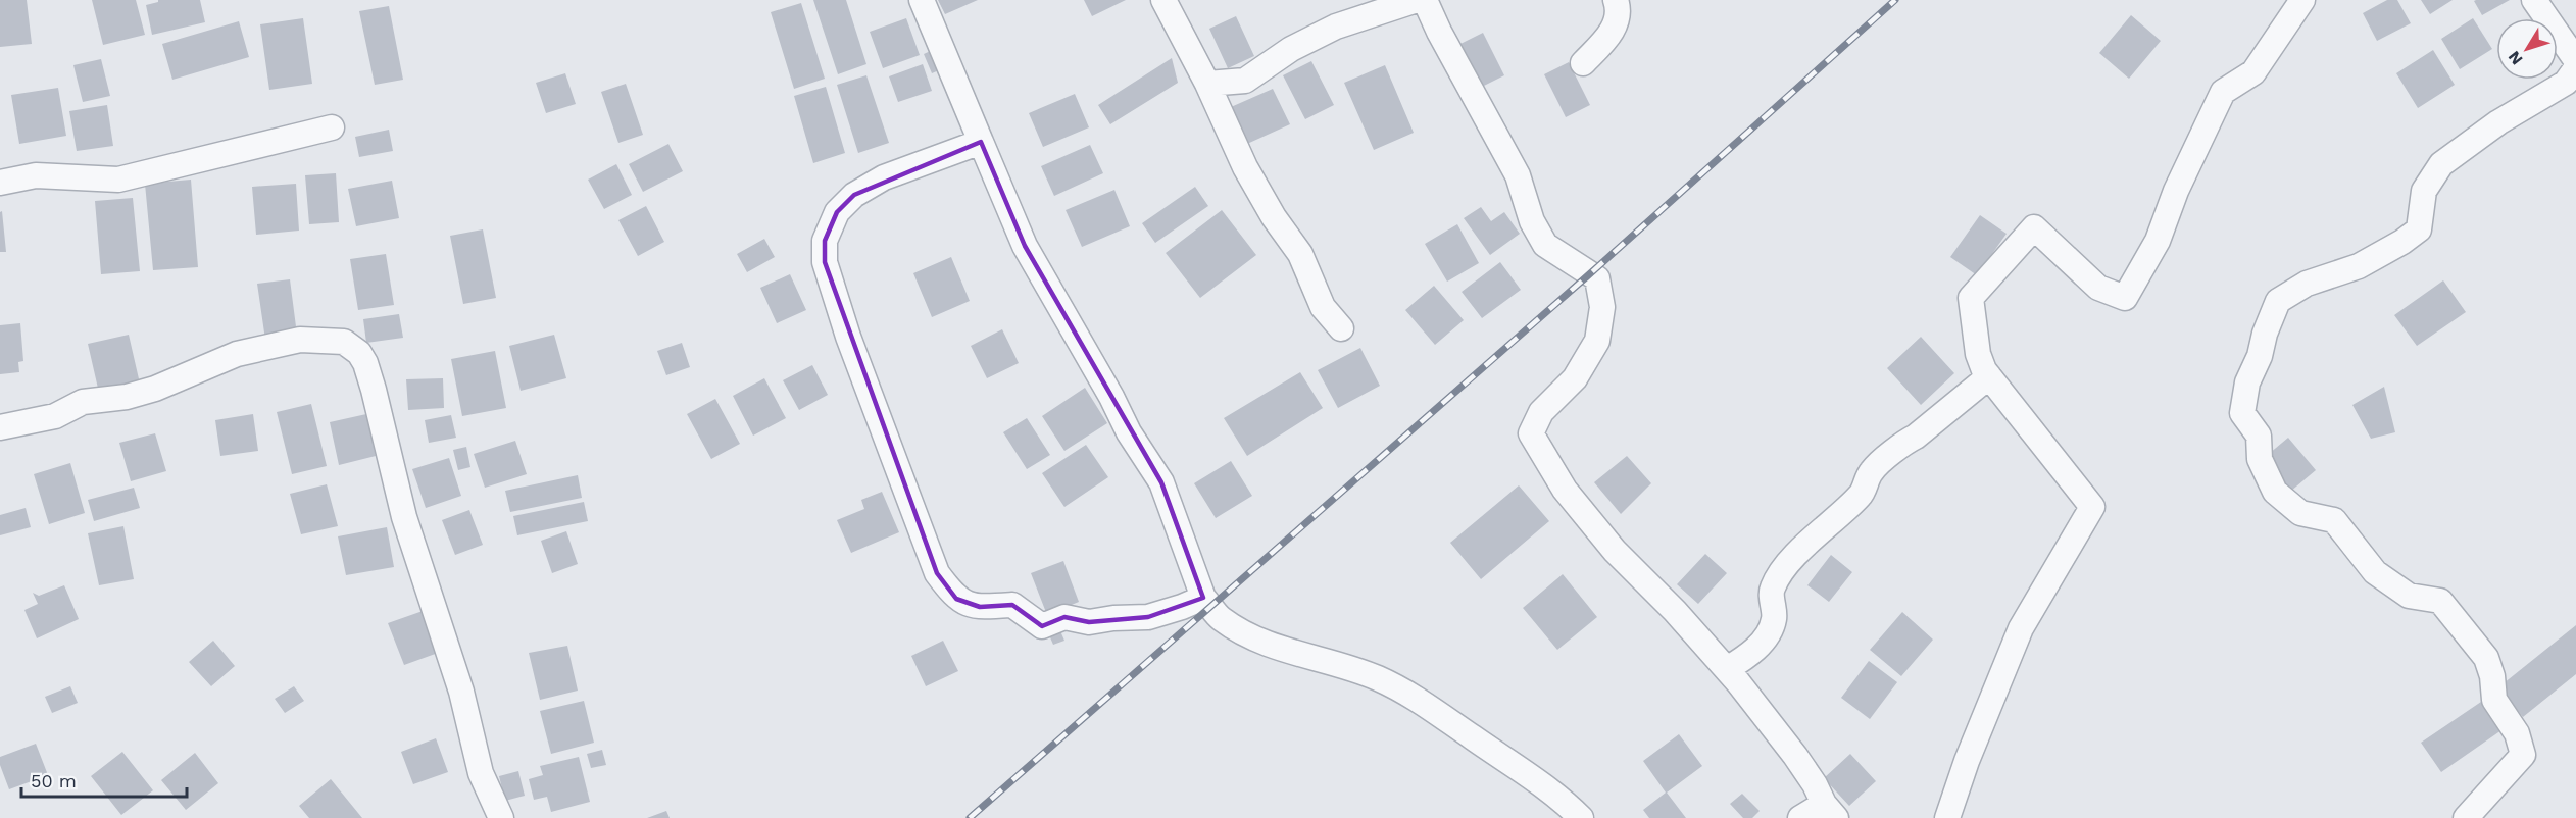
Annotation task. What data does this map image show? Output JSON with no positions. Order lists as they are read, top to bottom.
{
  "scale_bar": "50 m",
  "north": "bottom left"
}
